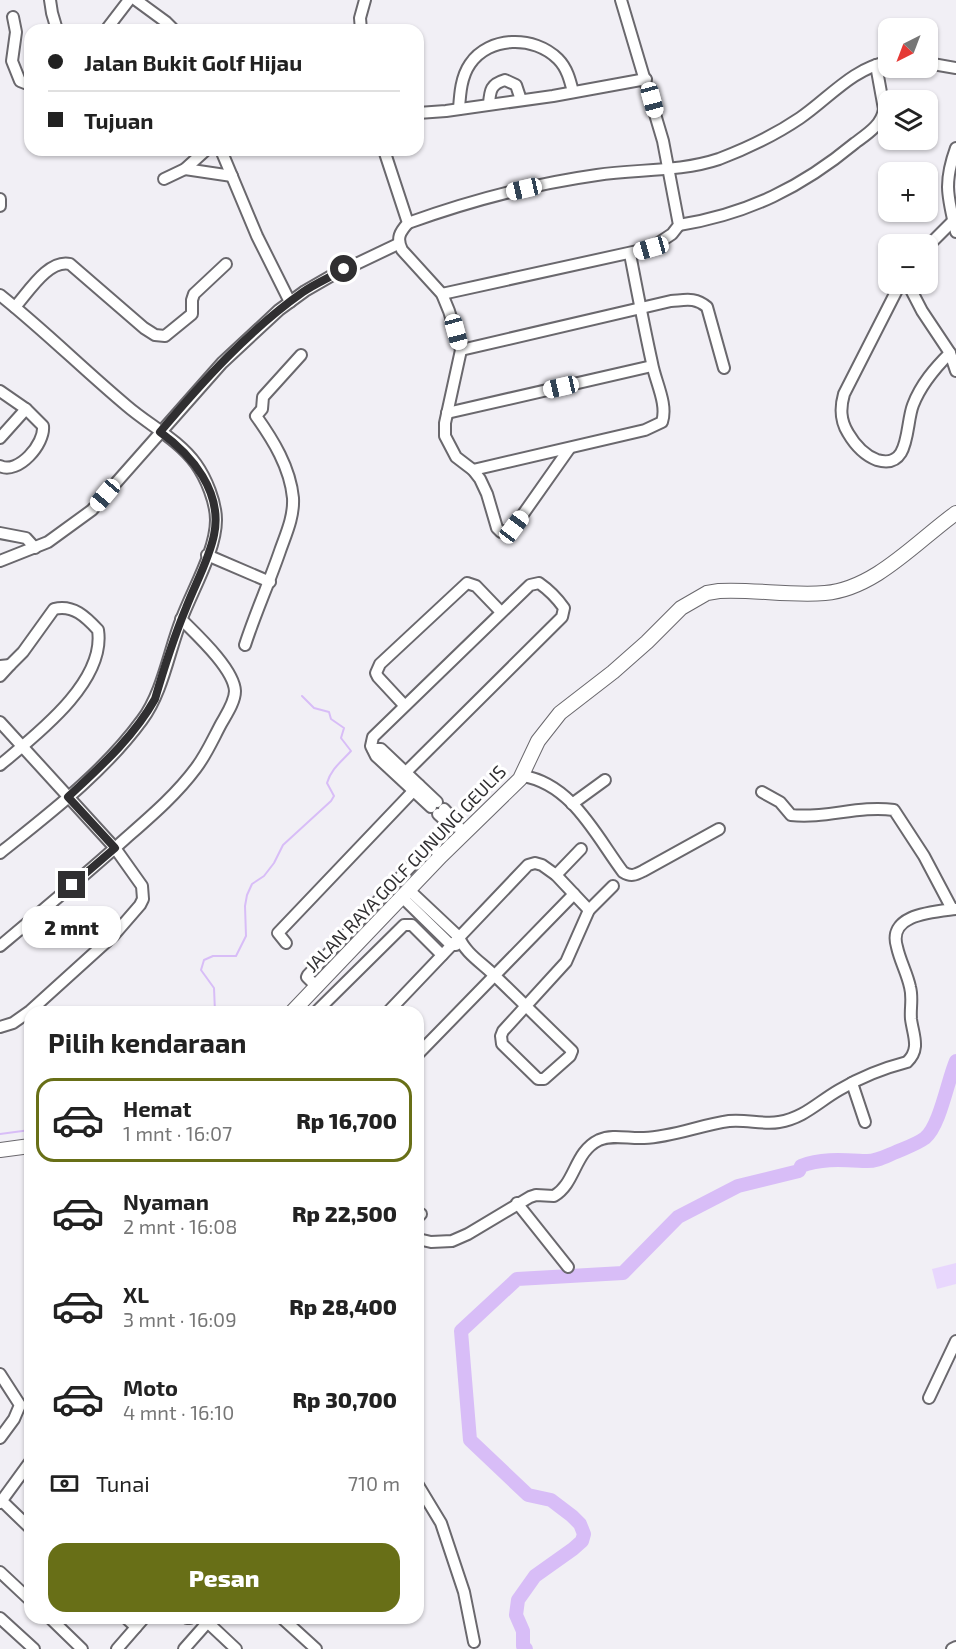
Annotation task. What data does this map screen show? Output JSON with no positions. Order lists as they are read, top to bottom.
{
  "streets": {
    "main road": ["JALAN RAYA GOLF GUNUNG GEULIS"]
  },
  "north": "bottom left",
  "page": {
    "map_buttons": ["+", "−"],
    "banner": ["Jalan Bukit Golf Hijau", "Tujuan"],
    "bubble": "2 mnt",
    "heading": "Pilih kendaraan",
    "list": [
      {
        "name": "Hemat",
        "note": "1 mnt · 16:07",
        "value": "Rp 16,700"
      },
      {
        "name": "Nyaman",
        "note": "2 mnt · 16:08",
        "value": "Rp 22,500"
      },
      {
        "name": "XL",
        "note": "3 mnt · 16:09",
        "value": "Rp 28,400"
      },
      {
        "name": "Moto",
        "note": "4 mnt · 16:10",
        "value": "Rp 30,700"
      }
    ],
    "pay": ["Tunai", "710 m"],
    "buttons": "Pesan"
  }
}
